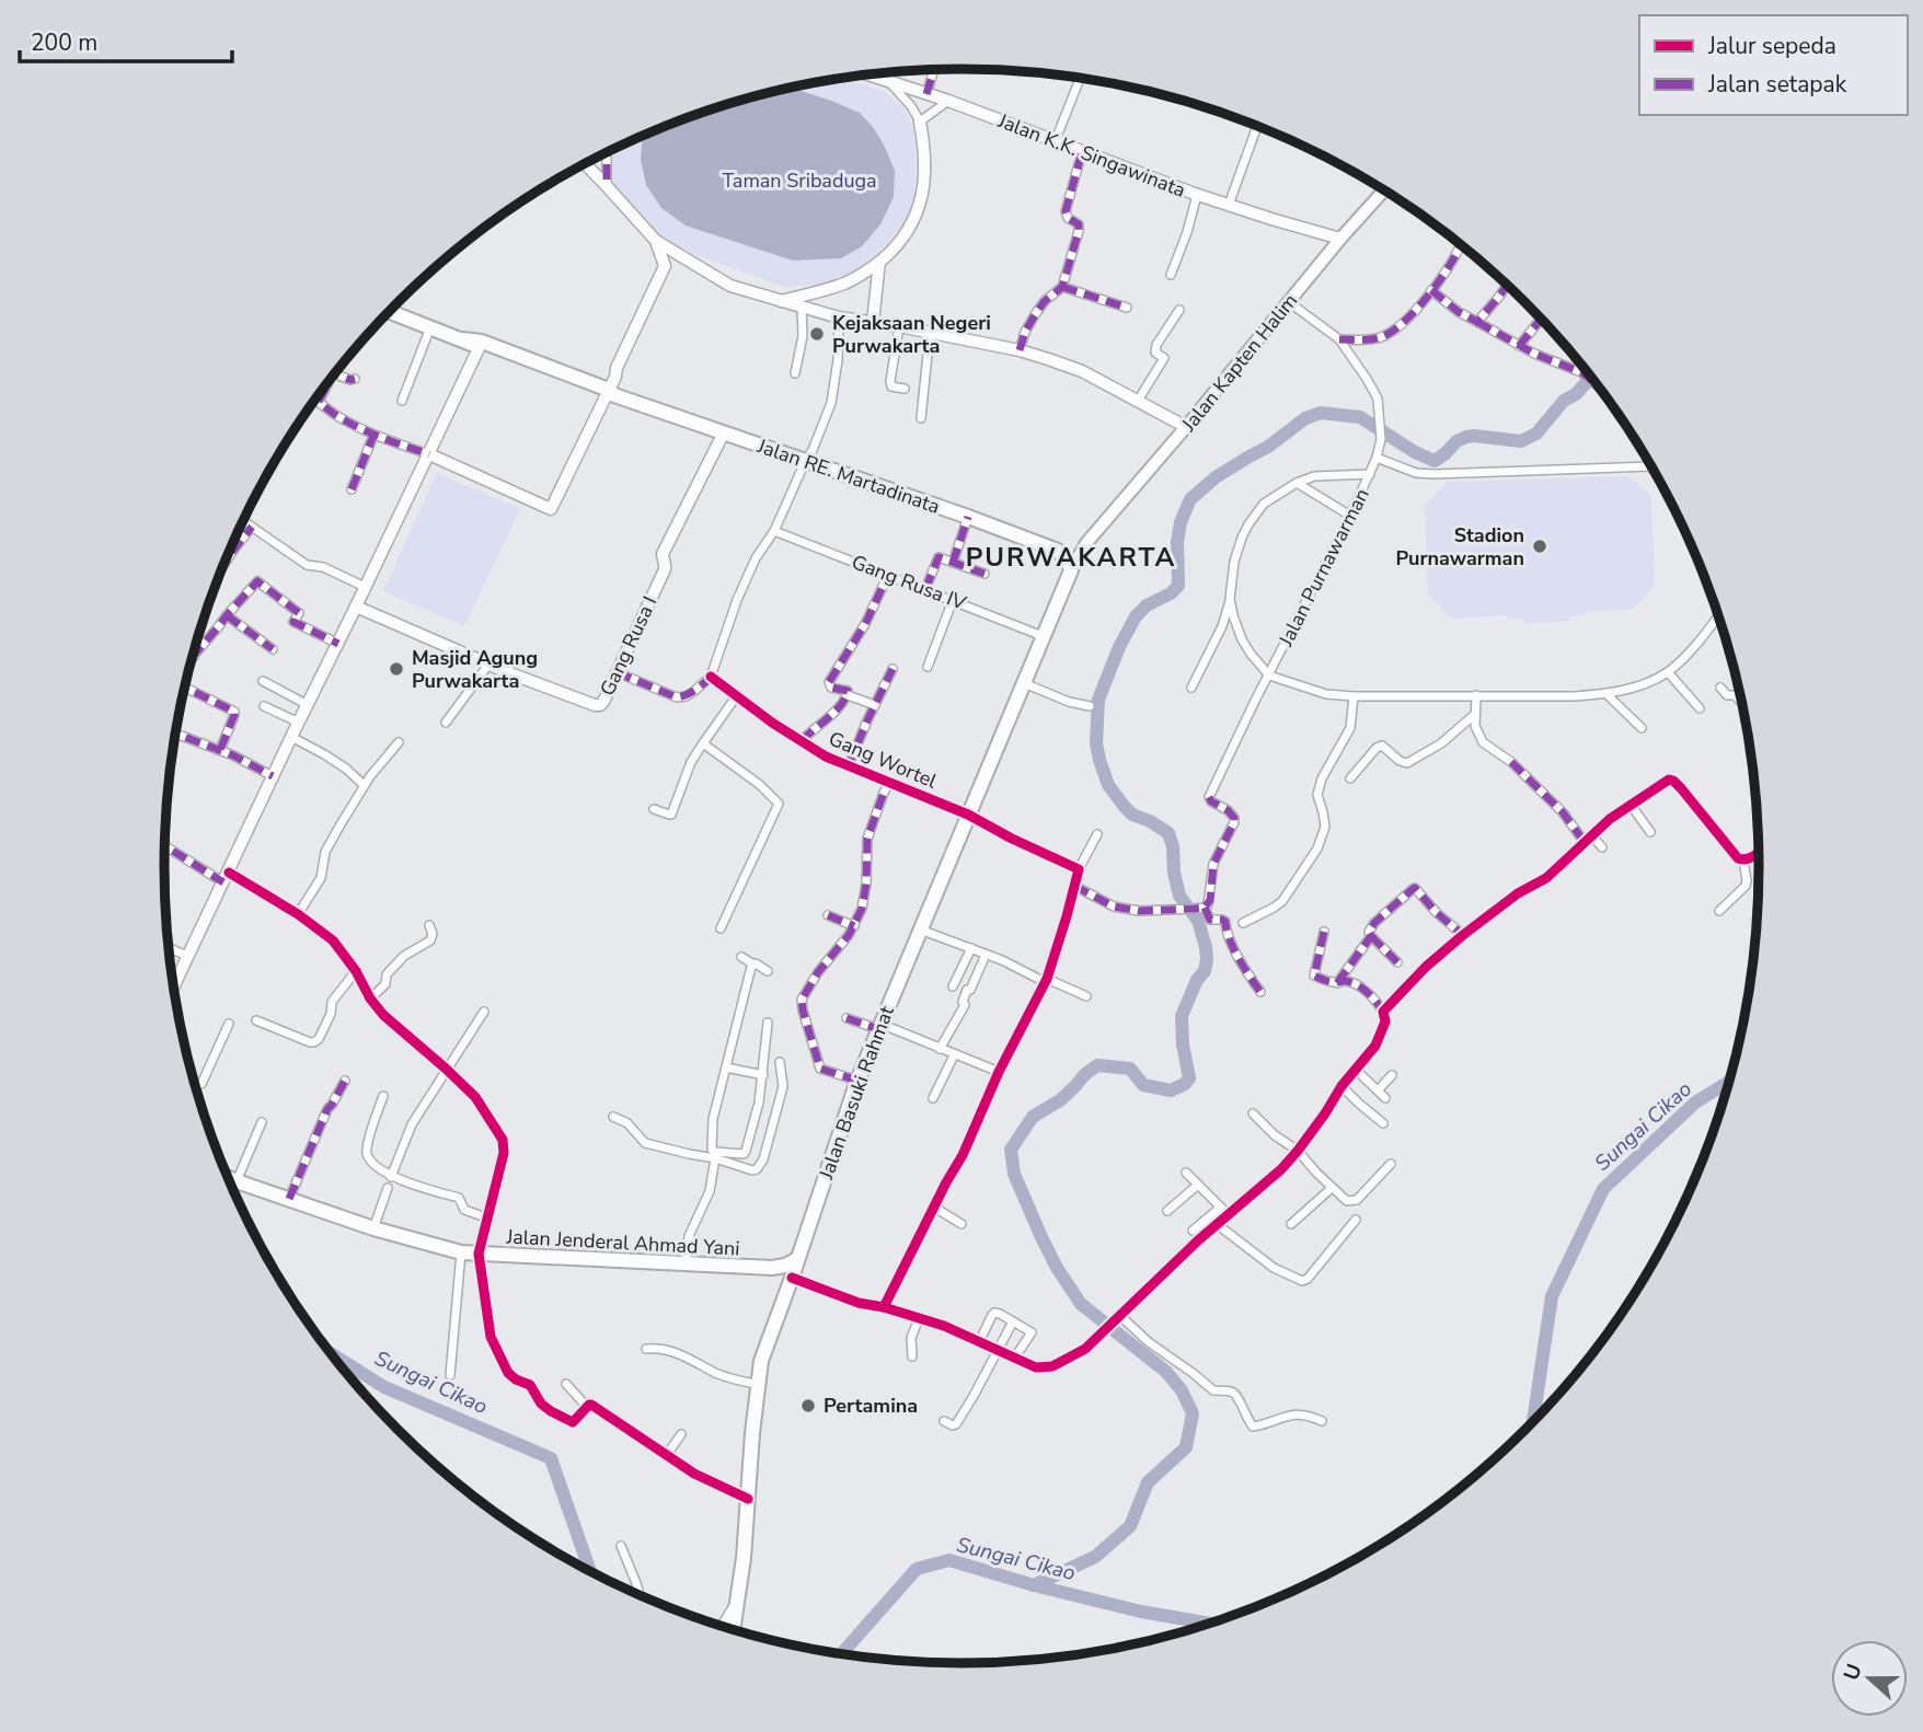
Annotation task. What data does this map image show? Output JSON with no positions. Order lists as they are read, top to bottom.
{
  "streets": {
    "highway": ["Jalan RE. Martadinata", "Jalan Basuki Rahmat", "Jalan Jenderal Ahmad Yani"],
    "main road": ["Jalan Kapten Halim"],
    "street": [
      "Jalan K.K. Singawinata",
      "Jalan Purnawarman",
      "Gang Rusa IV",
      "Gang Rusa I",
      "Gang Wortel"
    ]
  },
  "crossings": [
    ["Jalan K.K. Singawinata", "Jalan Kapten Halim"],
    ["Jalan Kapten Halim", "Jalan Purnawarman"],
    ["Jalan Kapten Halim", "Jalan Basuki Rahmat"],
    ["Jalan RE. Martadinata", "Gang Rusa I"],
    ["Gang Rusa IV", "Jalan Basuki Rahmat"],
    ["Gang Wortel", "Jalan Basuki Rahmat"],
    ["Jalan Basuki Rahmat", "Jalan Jenderal Ahmad Yani"]
  ],
  "districts": ["PURWAKARTA"],
  "water": ["Sungai Cikao"],
  "parks": ["Taman Sribaduga"],
  "places": [
    "Kejaksaan Negeri Purwakarta",
    "Stadion Purnawarman",
    "Masjid Agung Purwakarta",
    "Pertamina"
  ],
  "legend": ["Jalur sepeda", "Jalan setapak"],
  "scale_bar": "200 m",
  "north": "left"
}
